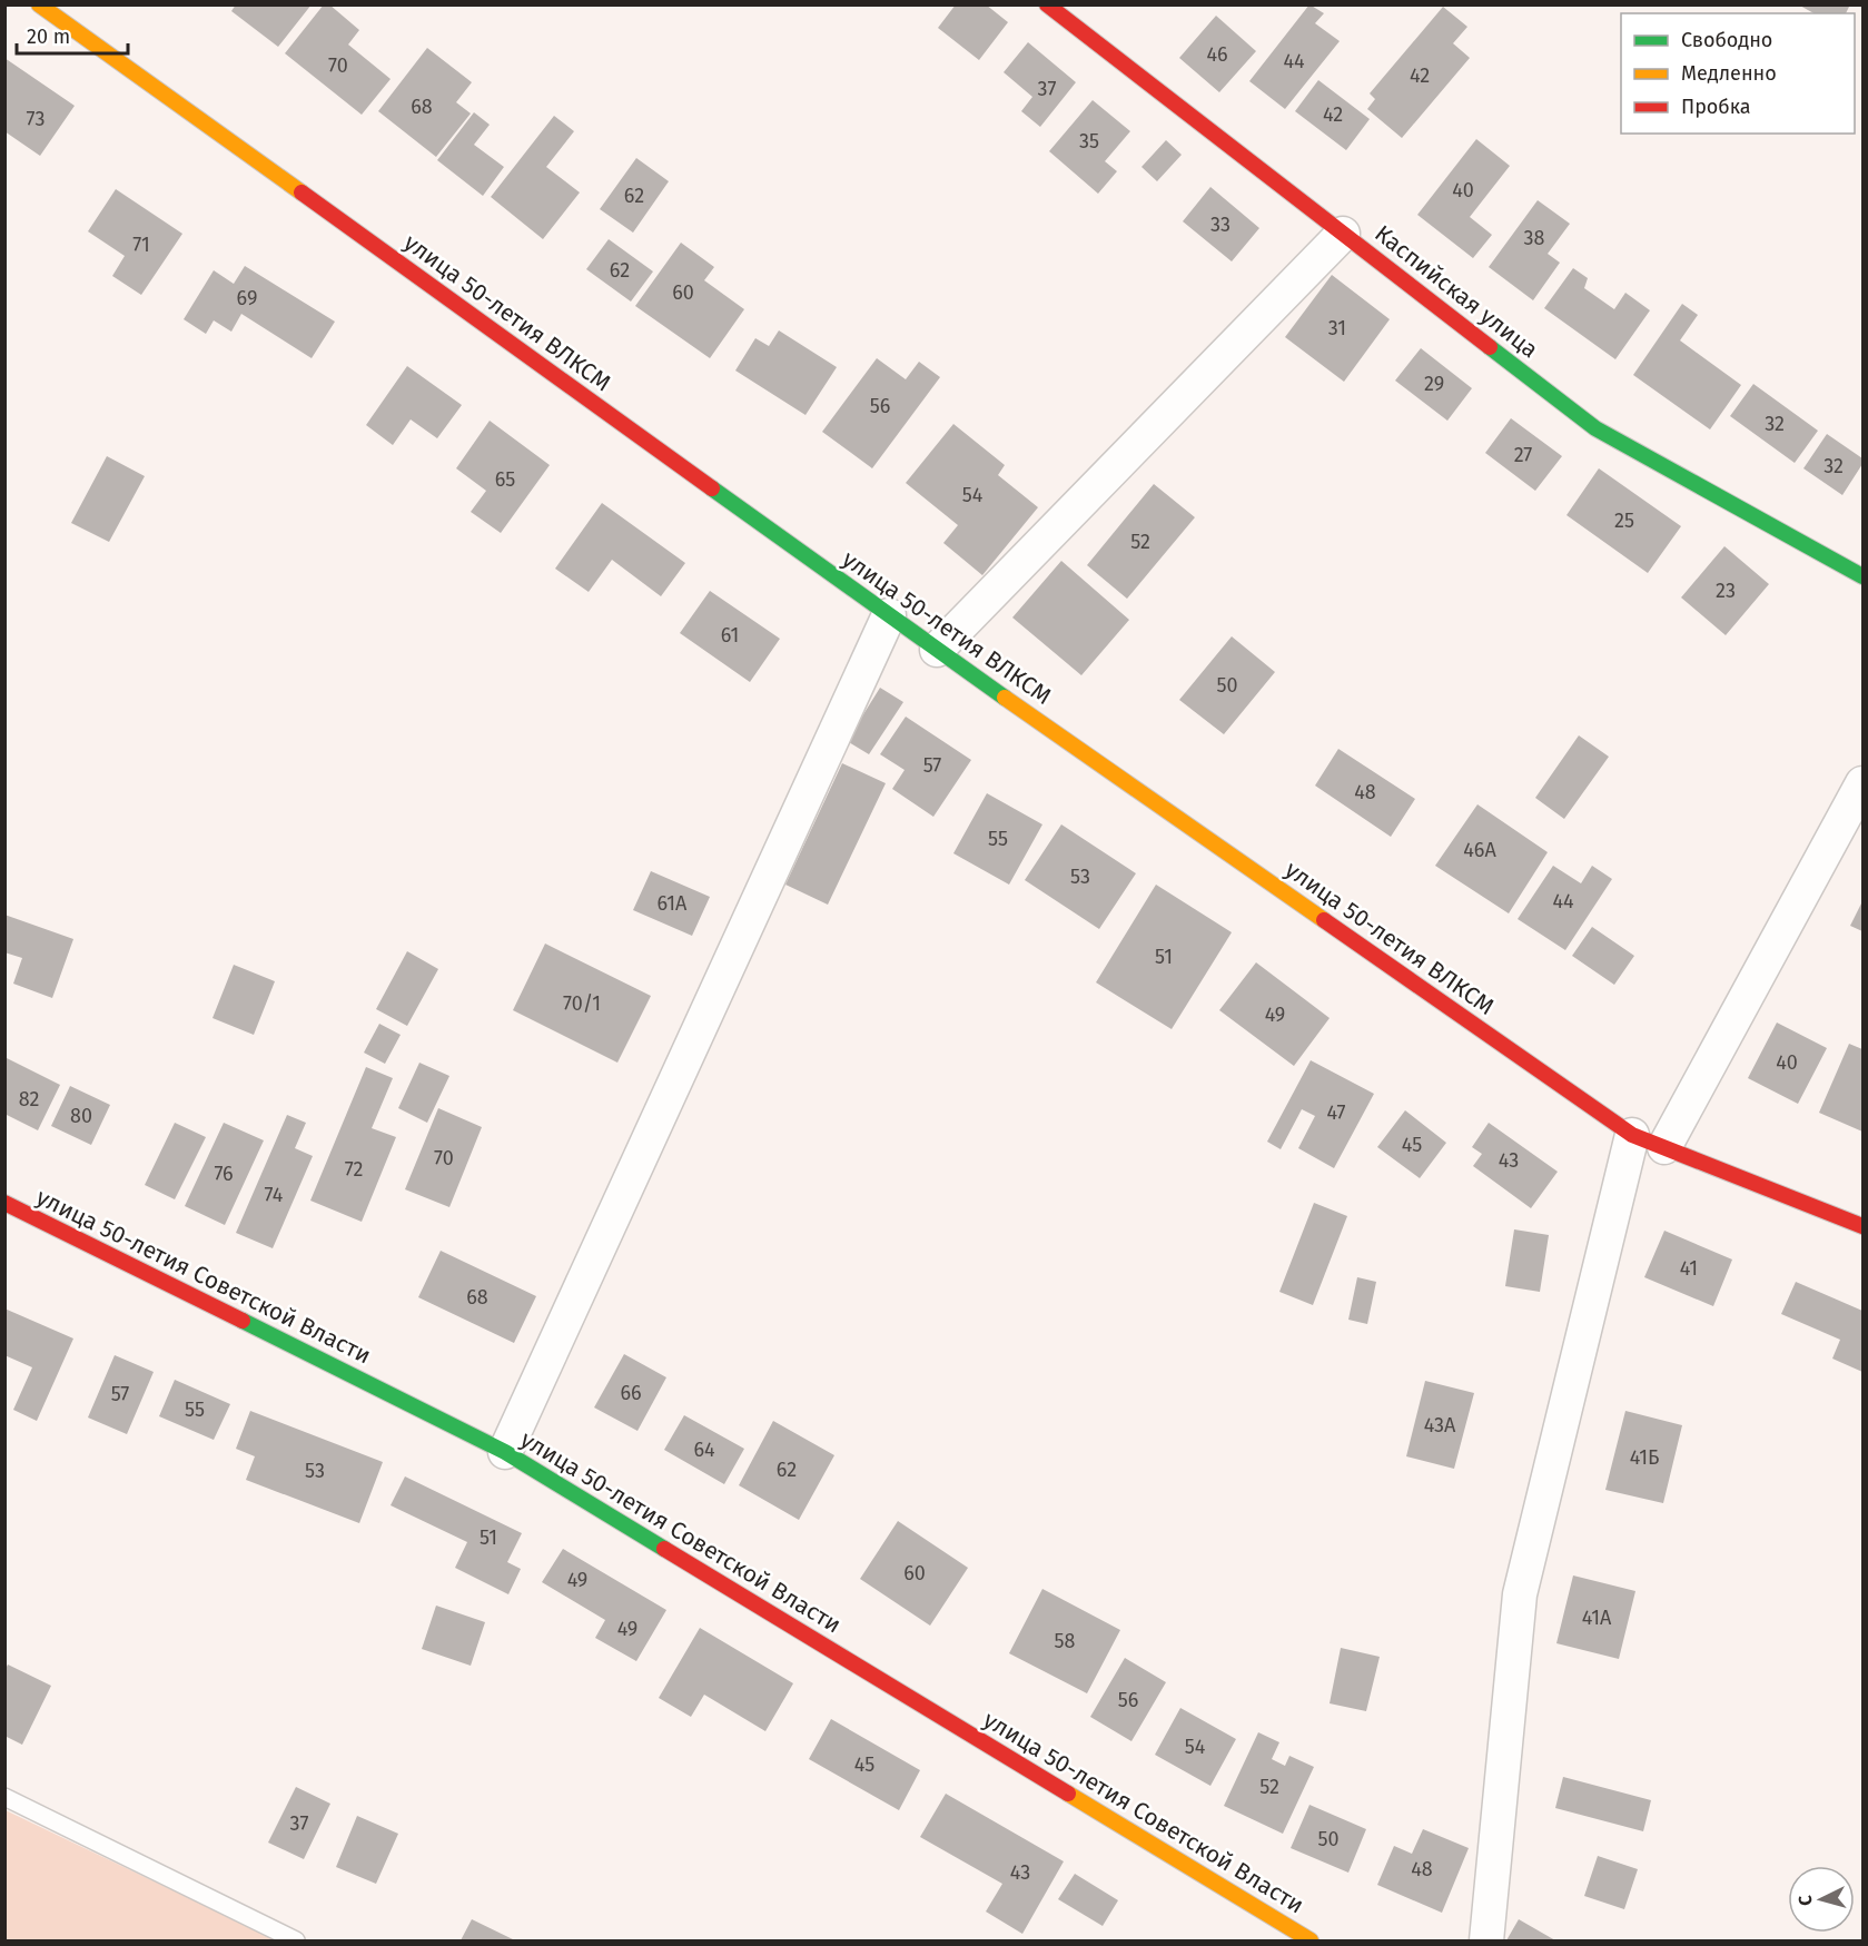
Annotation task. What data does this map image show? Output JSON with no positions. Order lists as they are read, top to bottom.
{
  "streets": {
    "street": ["Каспийская улица", "улица 50-летия ВЛКСМ", "улица 50-летия Советской Власти"]
  },
  "house_numbers": [
    "46",
    "44",
    "70",
    "42",
    "37",
    "68",
    "42",
    "73",
    "35",
    "40",
    "62",
    "33",
    "38",
    "71",
    "62",
    "60",
    "69",
    "31",
    "29",
    "56",
    "32",
    "27",
    "32",
    "65",
    "54",
    "25",
    "52",
    "23",
    "61",
    "50",
    "57",
    "48",
    "55",
    "46А",
    "53",
    "44",
    "61А",
    "51",
    "70/1",
    "49",
    "40",
    "82",
    "47",
    "80",
    "45",
    "70",
    "43",
    "72",
    "76",
    "74",
    "41",
    "68",
    "66",
    "57",
    "55",
    "43А",
    "64",
    "41Б",
    "62",
    "53",
    "51",
    "60",
    "49",
    "41А",
    "49",
    "58",
    "56",
    "54",
    "45",
    "52",
    "37",
    "50",
    "48",
    "43"
  ],
  "legend": ["Свободно", "Медленно", "Пробка"],
  "scale_bar": "20 m",
  "north": "left"
}
